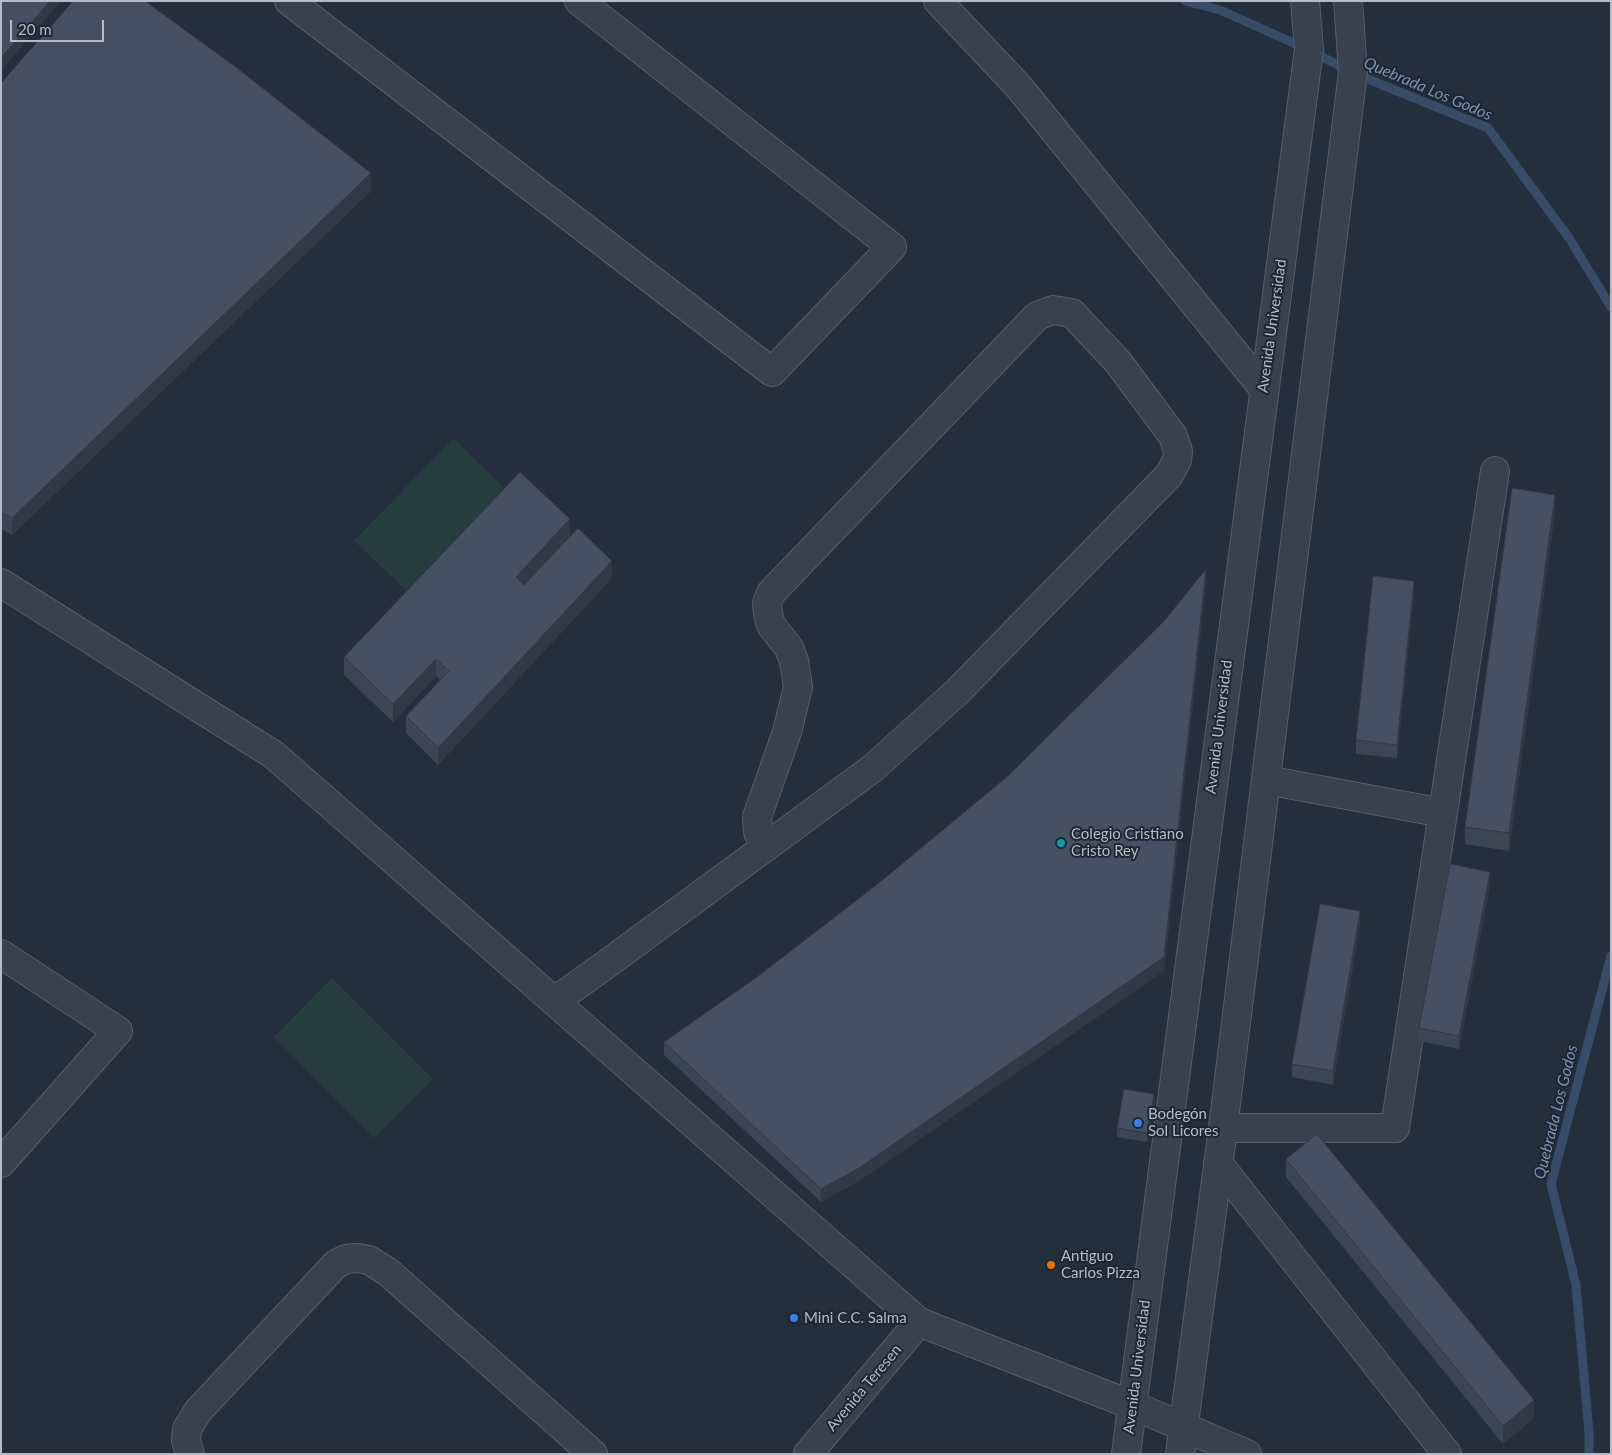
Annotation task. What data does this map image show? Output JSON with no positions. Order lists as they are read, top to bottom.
{
  "streets": {
    "street": ["Avenida Universidad", "Avenida Teresen"]
  },
  "water": ["Quebrada Los Godos"],
  "places": [
    "Colegio Cristiano Cristo Rey",
    "Bodegón Sol Licores",
    "Antiguo Carlos Pizza",
    "Mini C.C. Salma"
  ],
  "scale_bar": "20 m"
}
